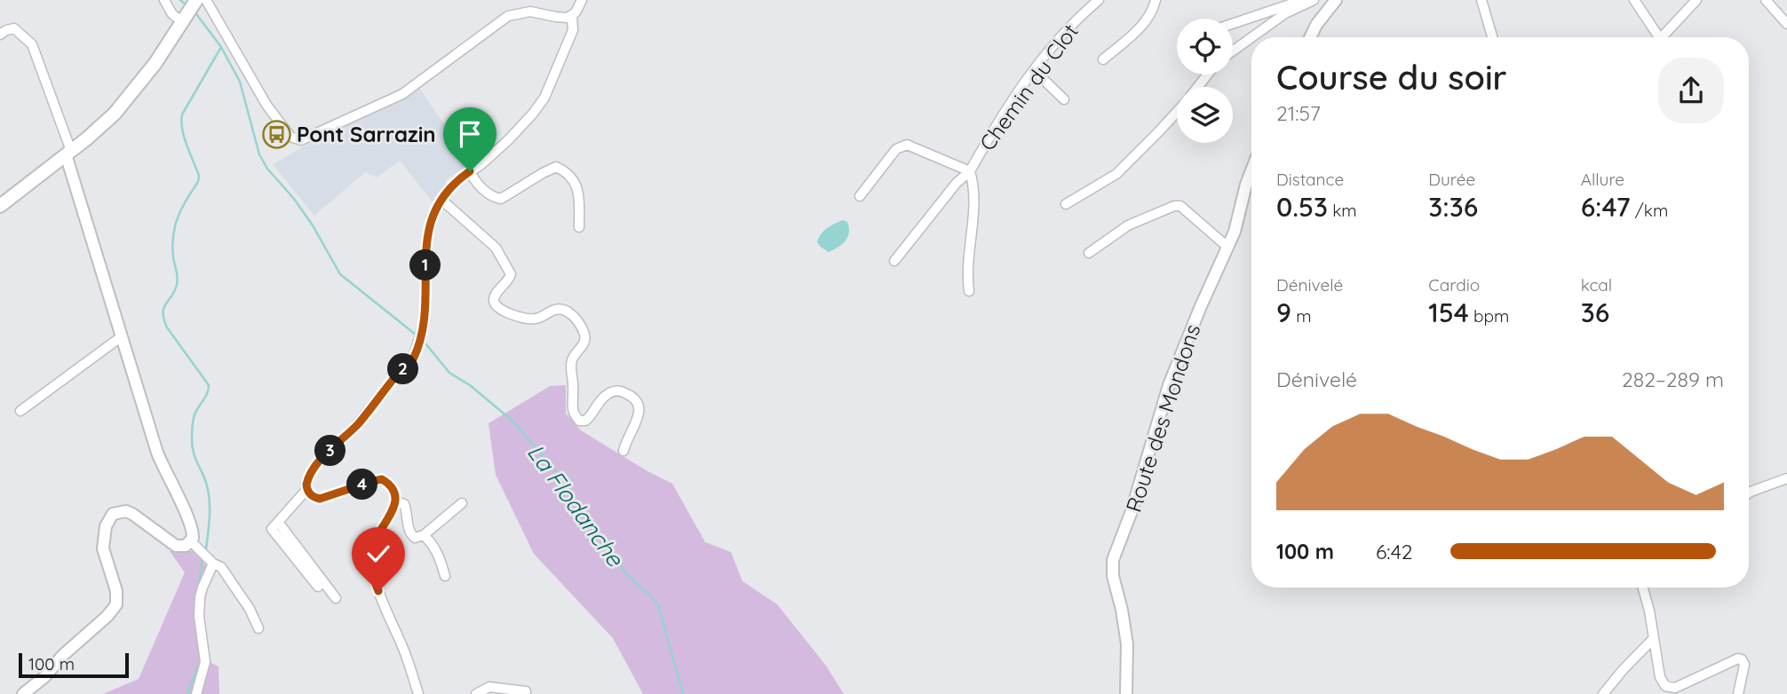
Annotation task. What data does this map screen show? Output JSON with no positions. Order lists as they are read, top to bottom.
{
  "streets": {
    "street": ["Chemin du Clot", "Route des Mondons"]
  },
  "water": ["La Flodanche"],
  "places": {
    "bus stop": ["Pont Sarrazin"]
  },
  "scale_bar": "100 m",
  "page": {
    "heading": ["Course du soir", "21:57"],
    "stats": [
      ["Distance", "0.53 km"],
      ["Durée", "3:36"],
      ["Allure", "6:47 /km"],
      ["Dénivelé", "9 m"],
      ["Cardio", "154 bpm"],
      ["kcal", "36"]
    ],
    "pins": [
      "1",
      "2",
      "3",
      "4"
    ],
    "chart": ["Dénivelé", "282–289 m"],
    "list": [
      {
        "name": "100 m",
        "note": "6:42"
      }
    ],
    "scale": "100 m"
  }
}
